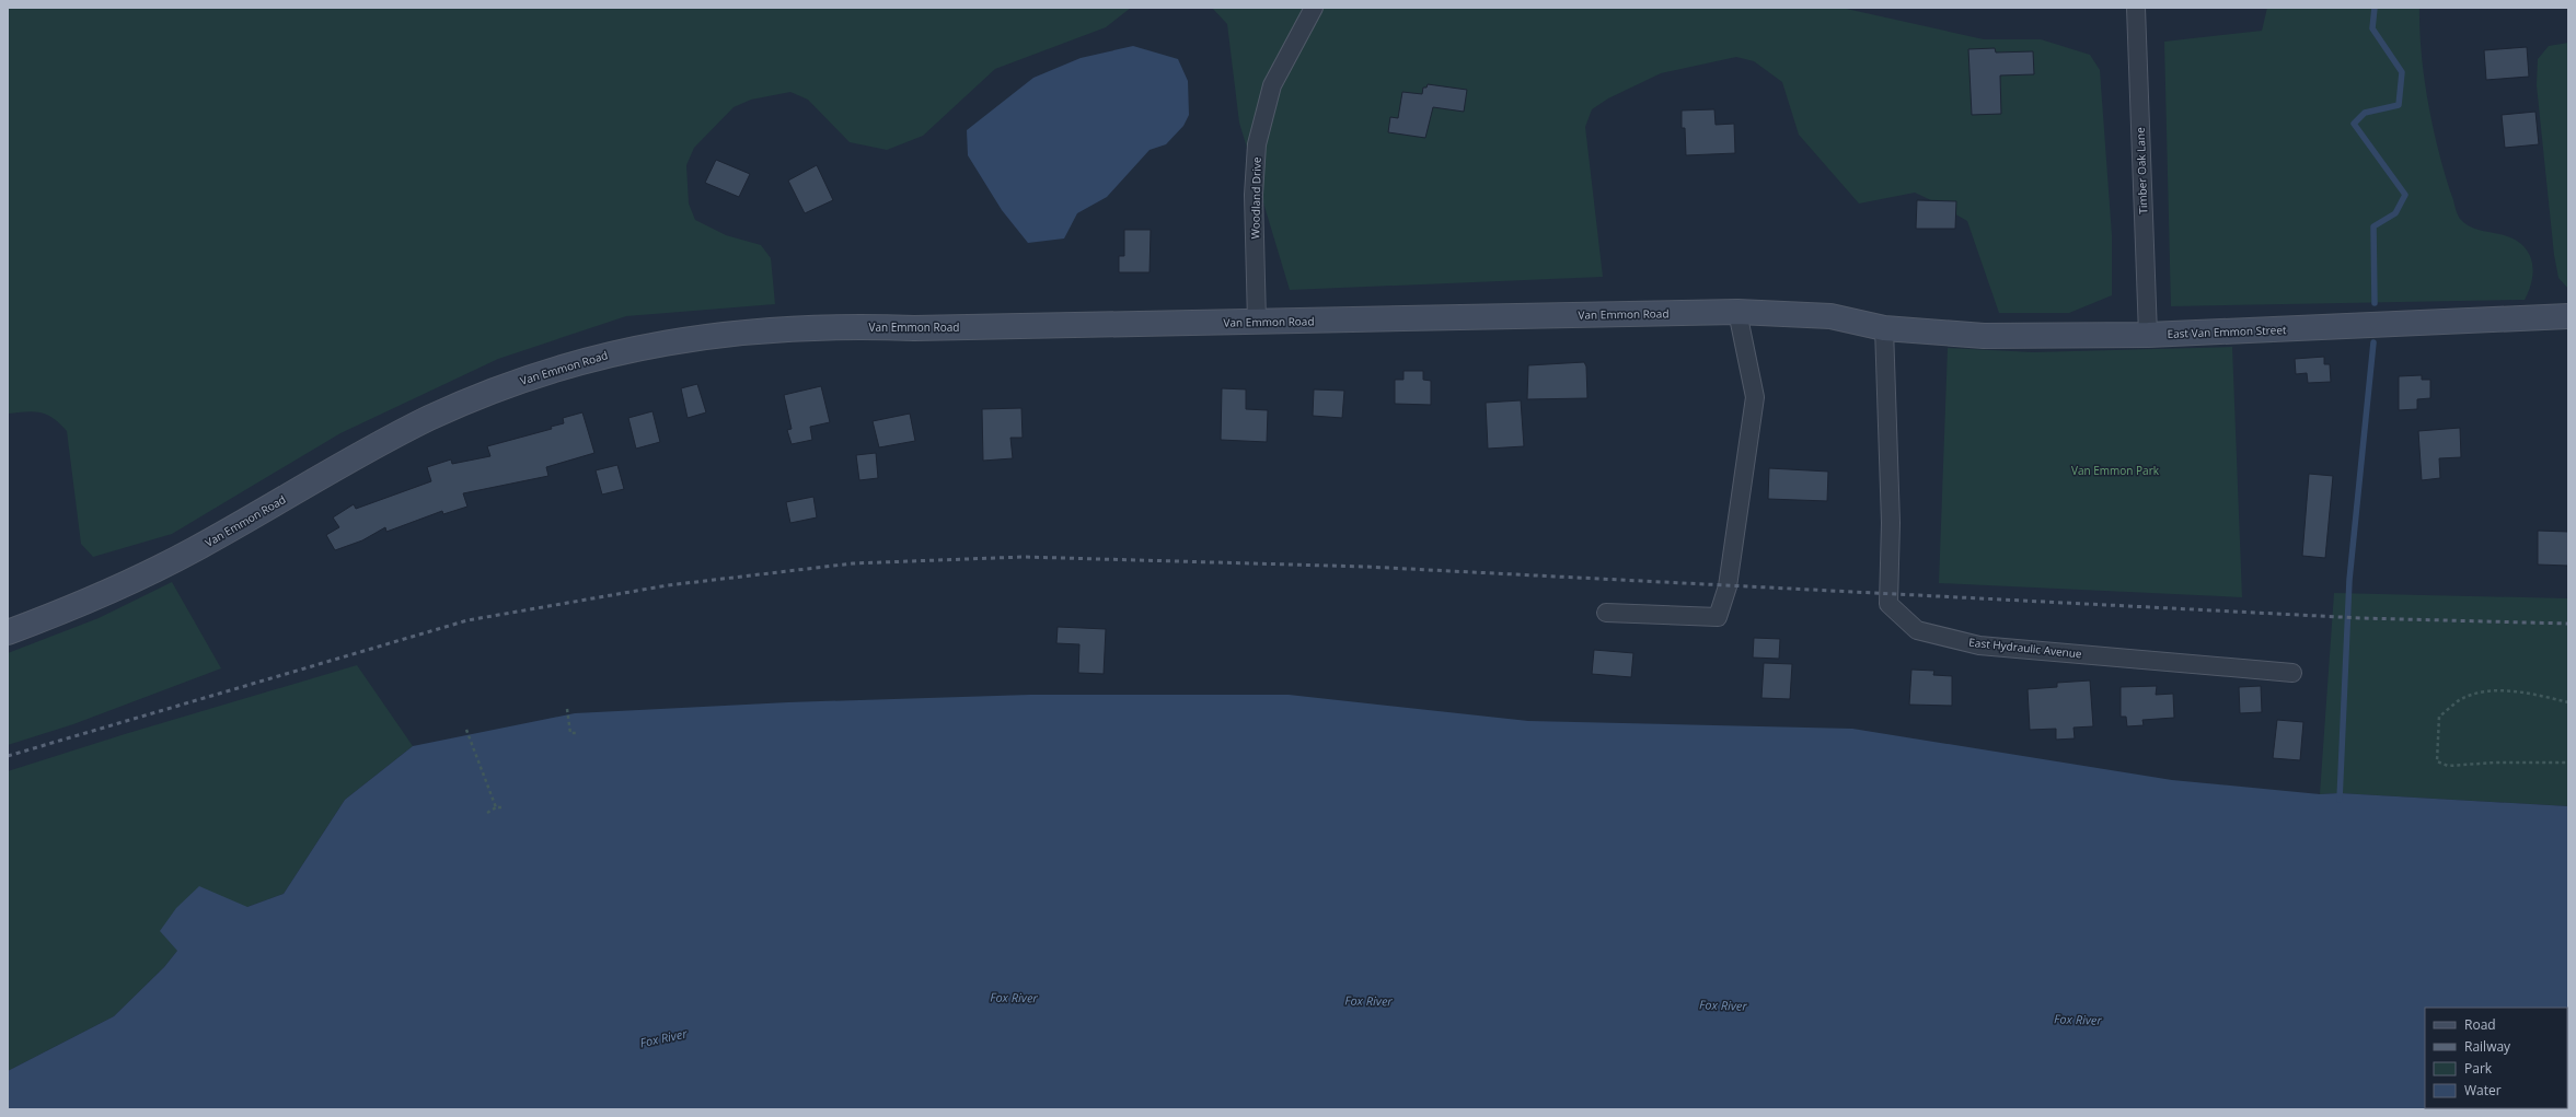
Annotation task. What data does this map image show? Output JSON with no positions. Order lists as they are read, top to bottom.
{
  "streets": {
    "street": [
      "Timber Oak Lane",
      "Woodland Drive",
      "Van Emmon Road",
      "East Van Emmon Street",
      "East Hydraulic Avenue"
    ]
  },
  "crossings": [
    ["Timber Oak Lane", "East Van Emmon Street"],
    ["Woodland Drive", "Van Emmon Road"],
    ["Van Emmon Road", "East Van Emmon Street"],
    ["Van Emmon Road", "East Hydraulic Avenue"],
    ["East Van Emmon Street", "East Hydraulic Avenue"]
  ],
  "water": ["Fox River"],
  "parks": ["Van Emmon Park"],
  "legend": [
    "Road",
    "Railway",
    "Park",
    "Water"
  ]
}
